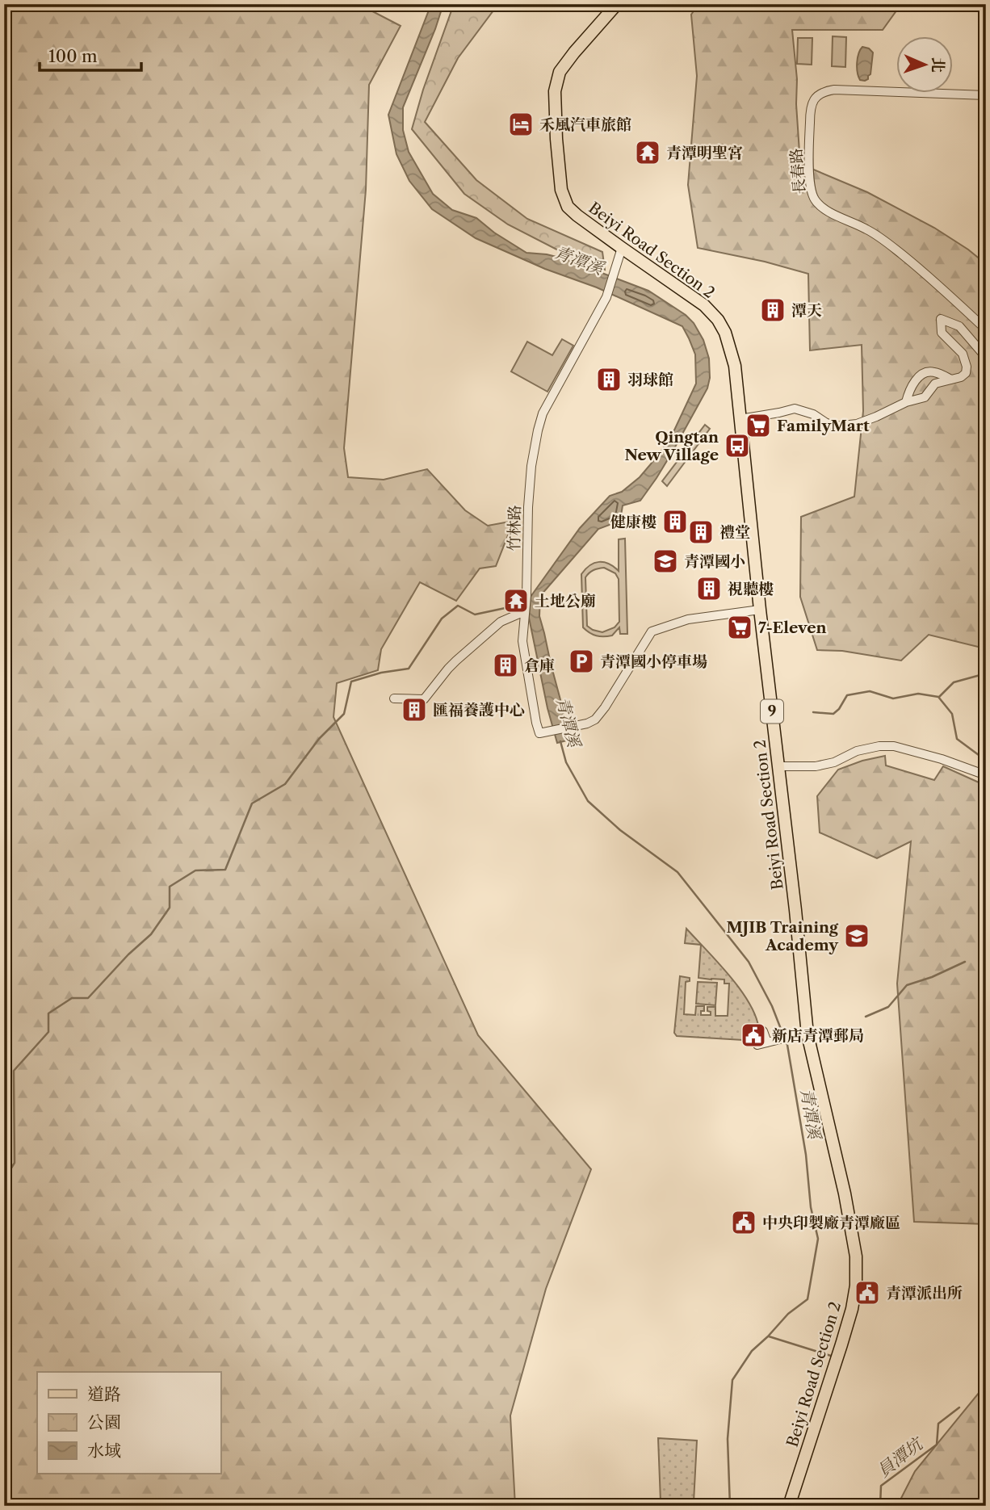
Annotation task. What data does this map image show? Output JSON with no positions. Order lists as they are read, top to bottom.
{
  "streets": {
    "main road": ["Beiyi Road Section 2", "9"],
    "street": ["長春路", "竹林路"]
  },
  "crossings": [
    ["Beiyi Road Section 2", "竹林路"]
  ],
  "water": ["青潭溪", "員潭坑"],
  "places": {
    "hotel": ["禾風汽車旅館"],
    "temple": ["青潭明聖宮", "土地公廟"],
    "building": [
      "潭天",
      "羽球館",
      "健康樓",
      "禮堂",
      "視聽樓",
      "倉庫",
      "匯福養護中心"
    ],
    "supermarket": ["FamilyMart", "7-Eleven"],
    "bus stop": ["Qingtan New Village"],
    "school or university": ["青潭國小", "MJIB Training Academy"],
    "parking": ["青潭國小停車場"],
    "public building": ["新店青潭郵局", "中央印製廠青潭廠區", "青潭派出所"]
  },
  "legend": ["道路", "公園", "水域"],
  "scale_bar": "100 m",
  "north": "right"
}
